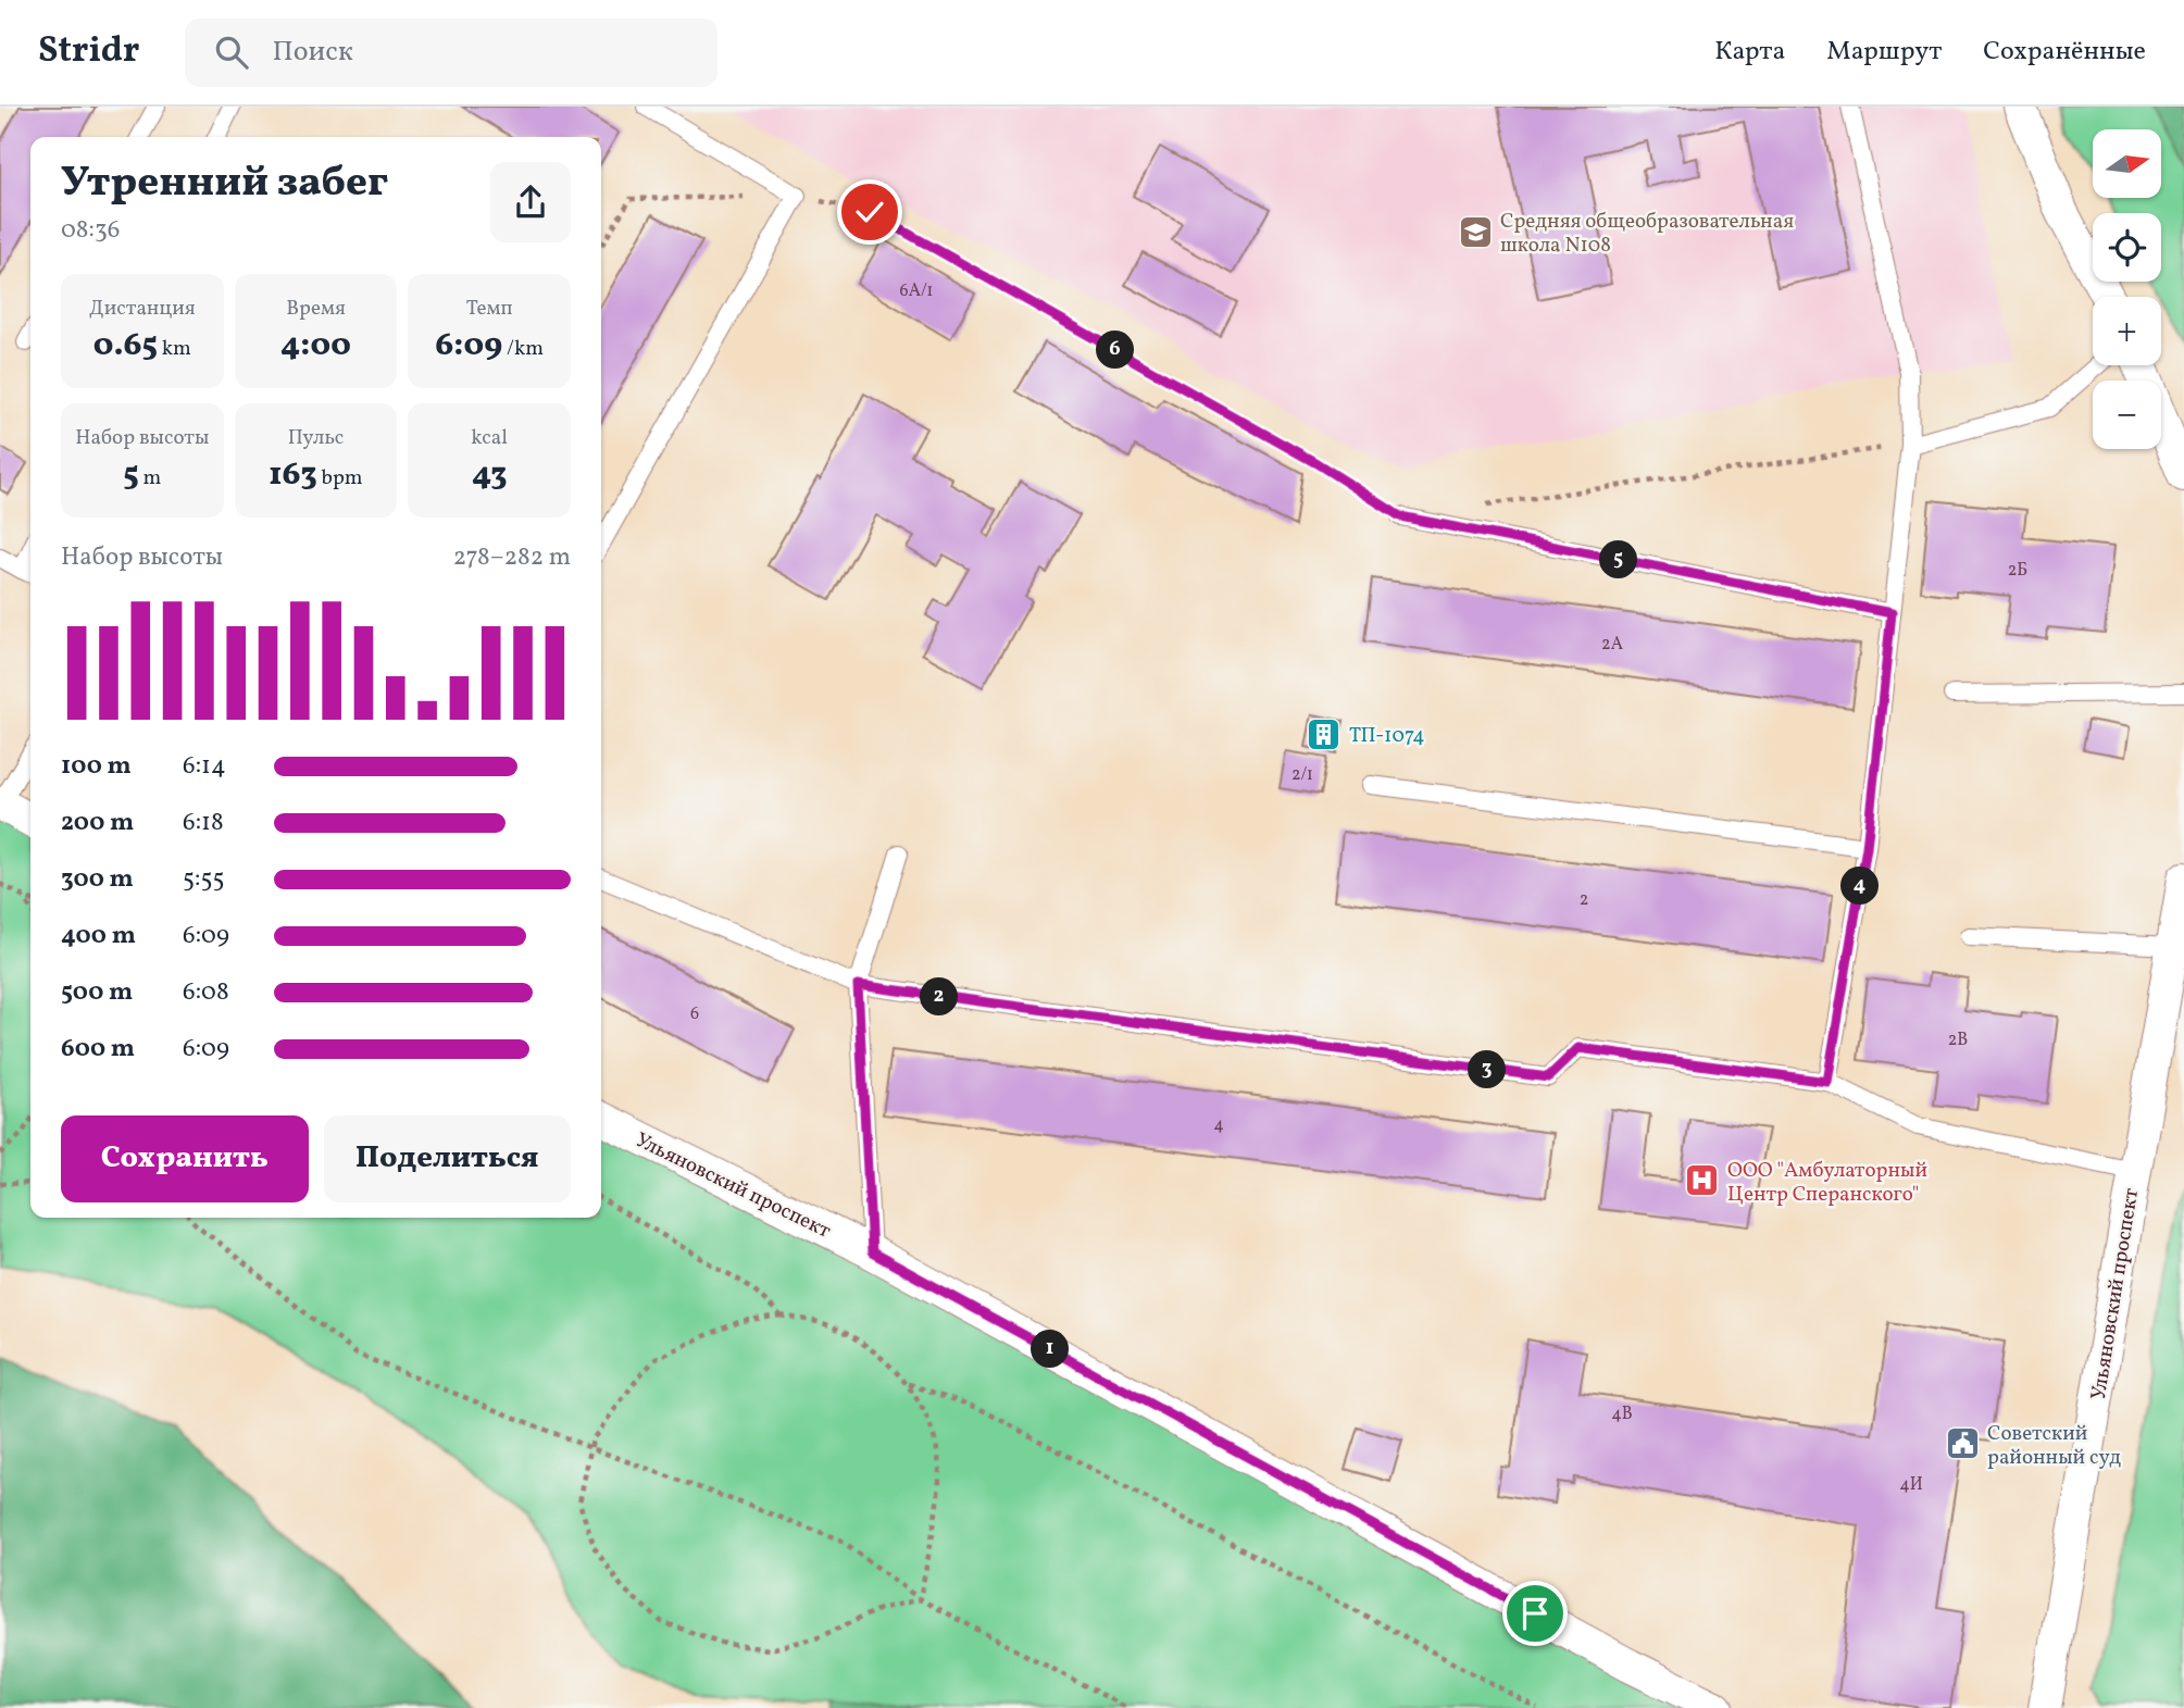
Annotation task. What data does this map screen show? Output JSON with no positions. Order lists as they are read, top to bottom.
{
  "streets": {
    "street": ["Ульяновский проспект"]
  },
  "places": {
    "school or university": ["Средняя общеобразовательная школа N108"],
    "building": ["ТП-1074"],
    "hospital": ["ООО \"Амбулаторный Центр Сперанского\""],
    "public building": ["Советский районный суд"]
  },
  "house_numbers": [
    "6А/1",
    "2Б",
    "2А",
    "2/1",
    "2",
    "6",
    "2В",
    "4",
    "4В",
    "4И"
  ],
  "north": "right",
  "page": {
    "header": "Stridr",
    "search": "Поиск",
    "nav": ["Карта", "Маршрут", "Сохранённые"],
    "map_buttons": ["+", "−"],
    "heading": ["Утренний забег", "08:36"],
    "stats": [
      ["Дистанция", "0.65 km"],
      ["Время", "4:00"],
      ["Темп", "6:09 /km"],
      ["Набор высоты", "5 m"],
      ["Пульс", "163 bpm"],
      ["kcal", "43"]
    ],
    "pins": [
      "6",
      "5",
      "4",
      "2",
      "3",
      "1"
    ],
    "chart": ["Набор высоты", "278–282 m"],
    "list": [
      {
        "name": "100 m",
        "note": "6:14"
      },
      {
        "name": "200 m",
        "note": "6:18"
      },
      {
        "name": "300 m",
        "note": "5:55"
      },
      {
        "name": "400 m",
        "note": "6:09"
      },
      {
        "name": "500 m",
        "note": "6:08"
      },
      {
        "name": "600 m",
        "note": "6:09"
      }
    ],
    "buttons": ["Сохранить", "Поделиться"]
  }
}
